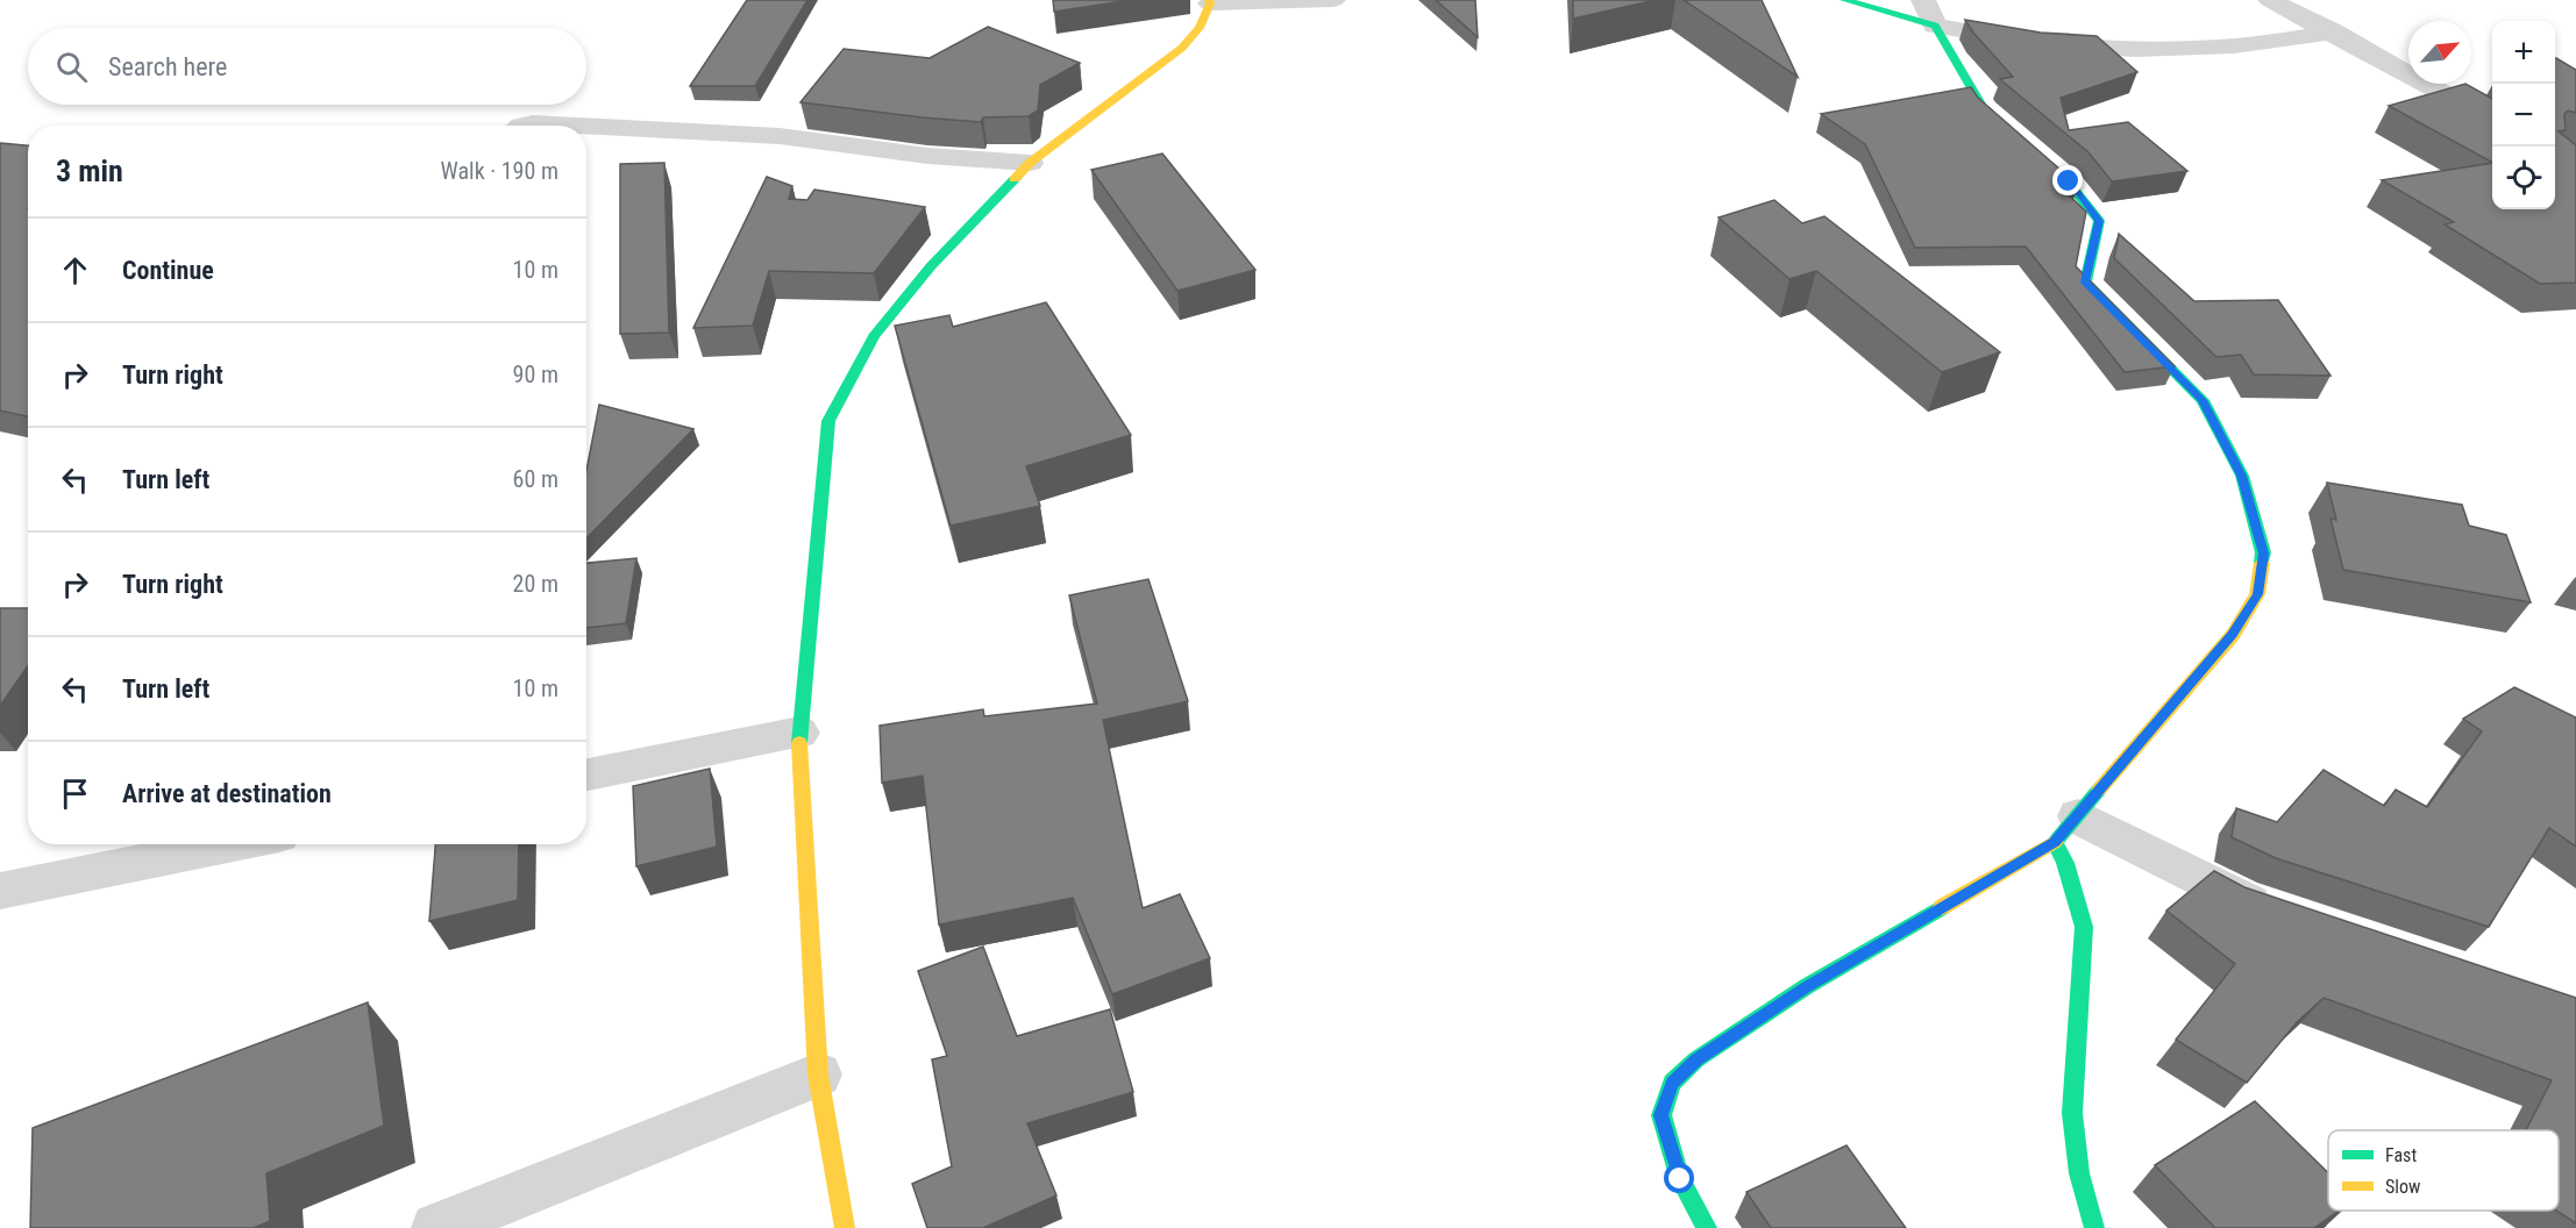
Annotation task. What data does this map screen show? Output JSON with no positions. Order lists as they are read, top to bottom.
{
  "legend": ["Fast", "Slow"],
  "north": "top right",
  "page": {
    "map_buttons": ["+", "−"],
    "search": "Search here",
    "heading": ["3 min", "Walk · 190 m"],
    "list": [
      ["Continue", "10 m"],
      ["Turn right", "90 m"],
      ["Turn left", "60 m"],
      ["Turn right", "20 m"],
      ["Turn left", "10 m"],
      "Arrive at destination"
    ]
  }
}
